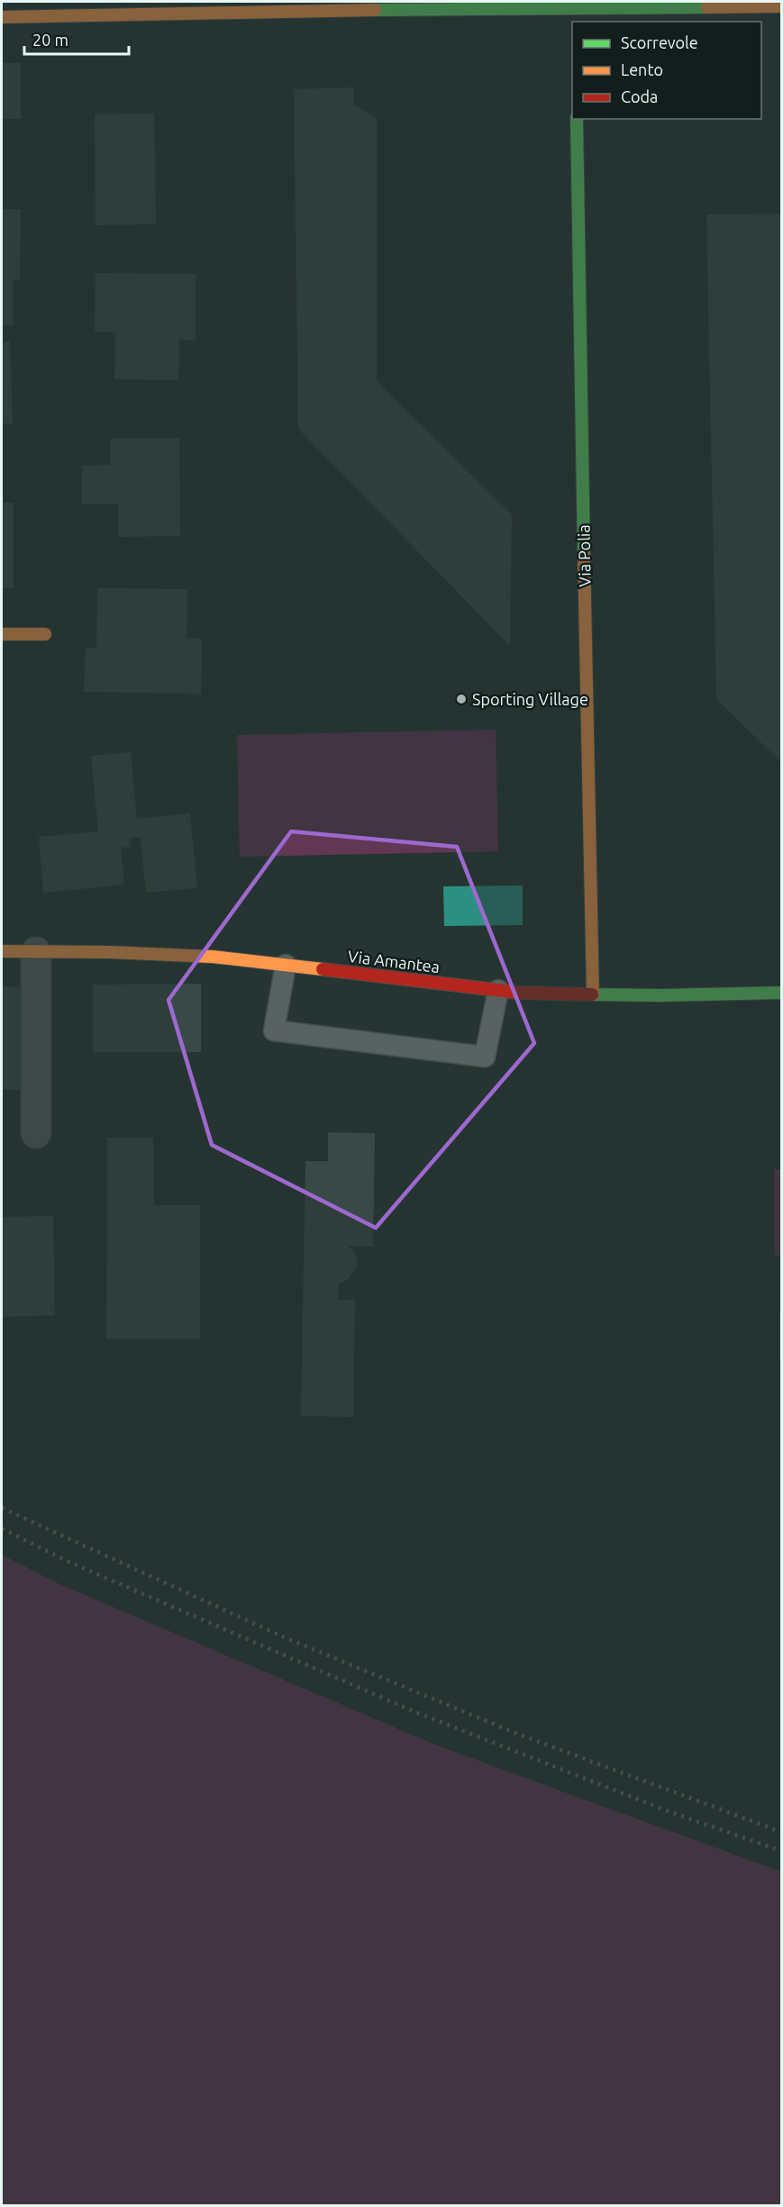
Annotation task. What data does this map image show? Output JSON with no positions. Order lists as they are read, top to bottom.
{
  "streets": {
    "street": ["Via Polia", "Via Amantea"]
  },
  "crossings": [
    ["Via Polia", "Via Amantea"]
  ],
  "places": ["Sporting Village"],
  "legend": ["Scorrevole", "Lento", "Coda"],
  "scale_bar": "20 m"
}
